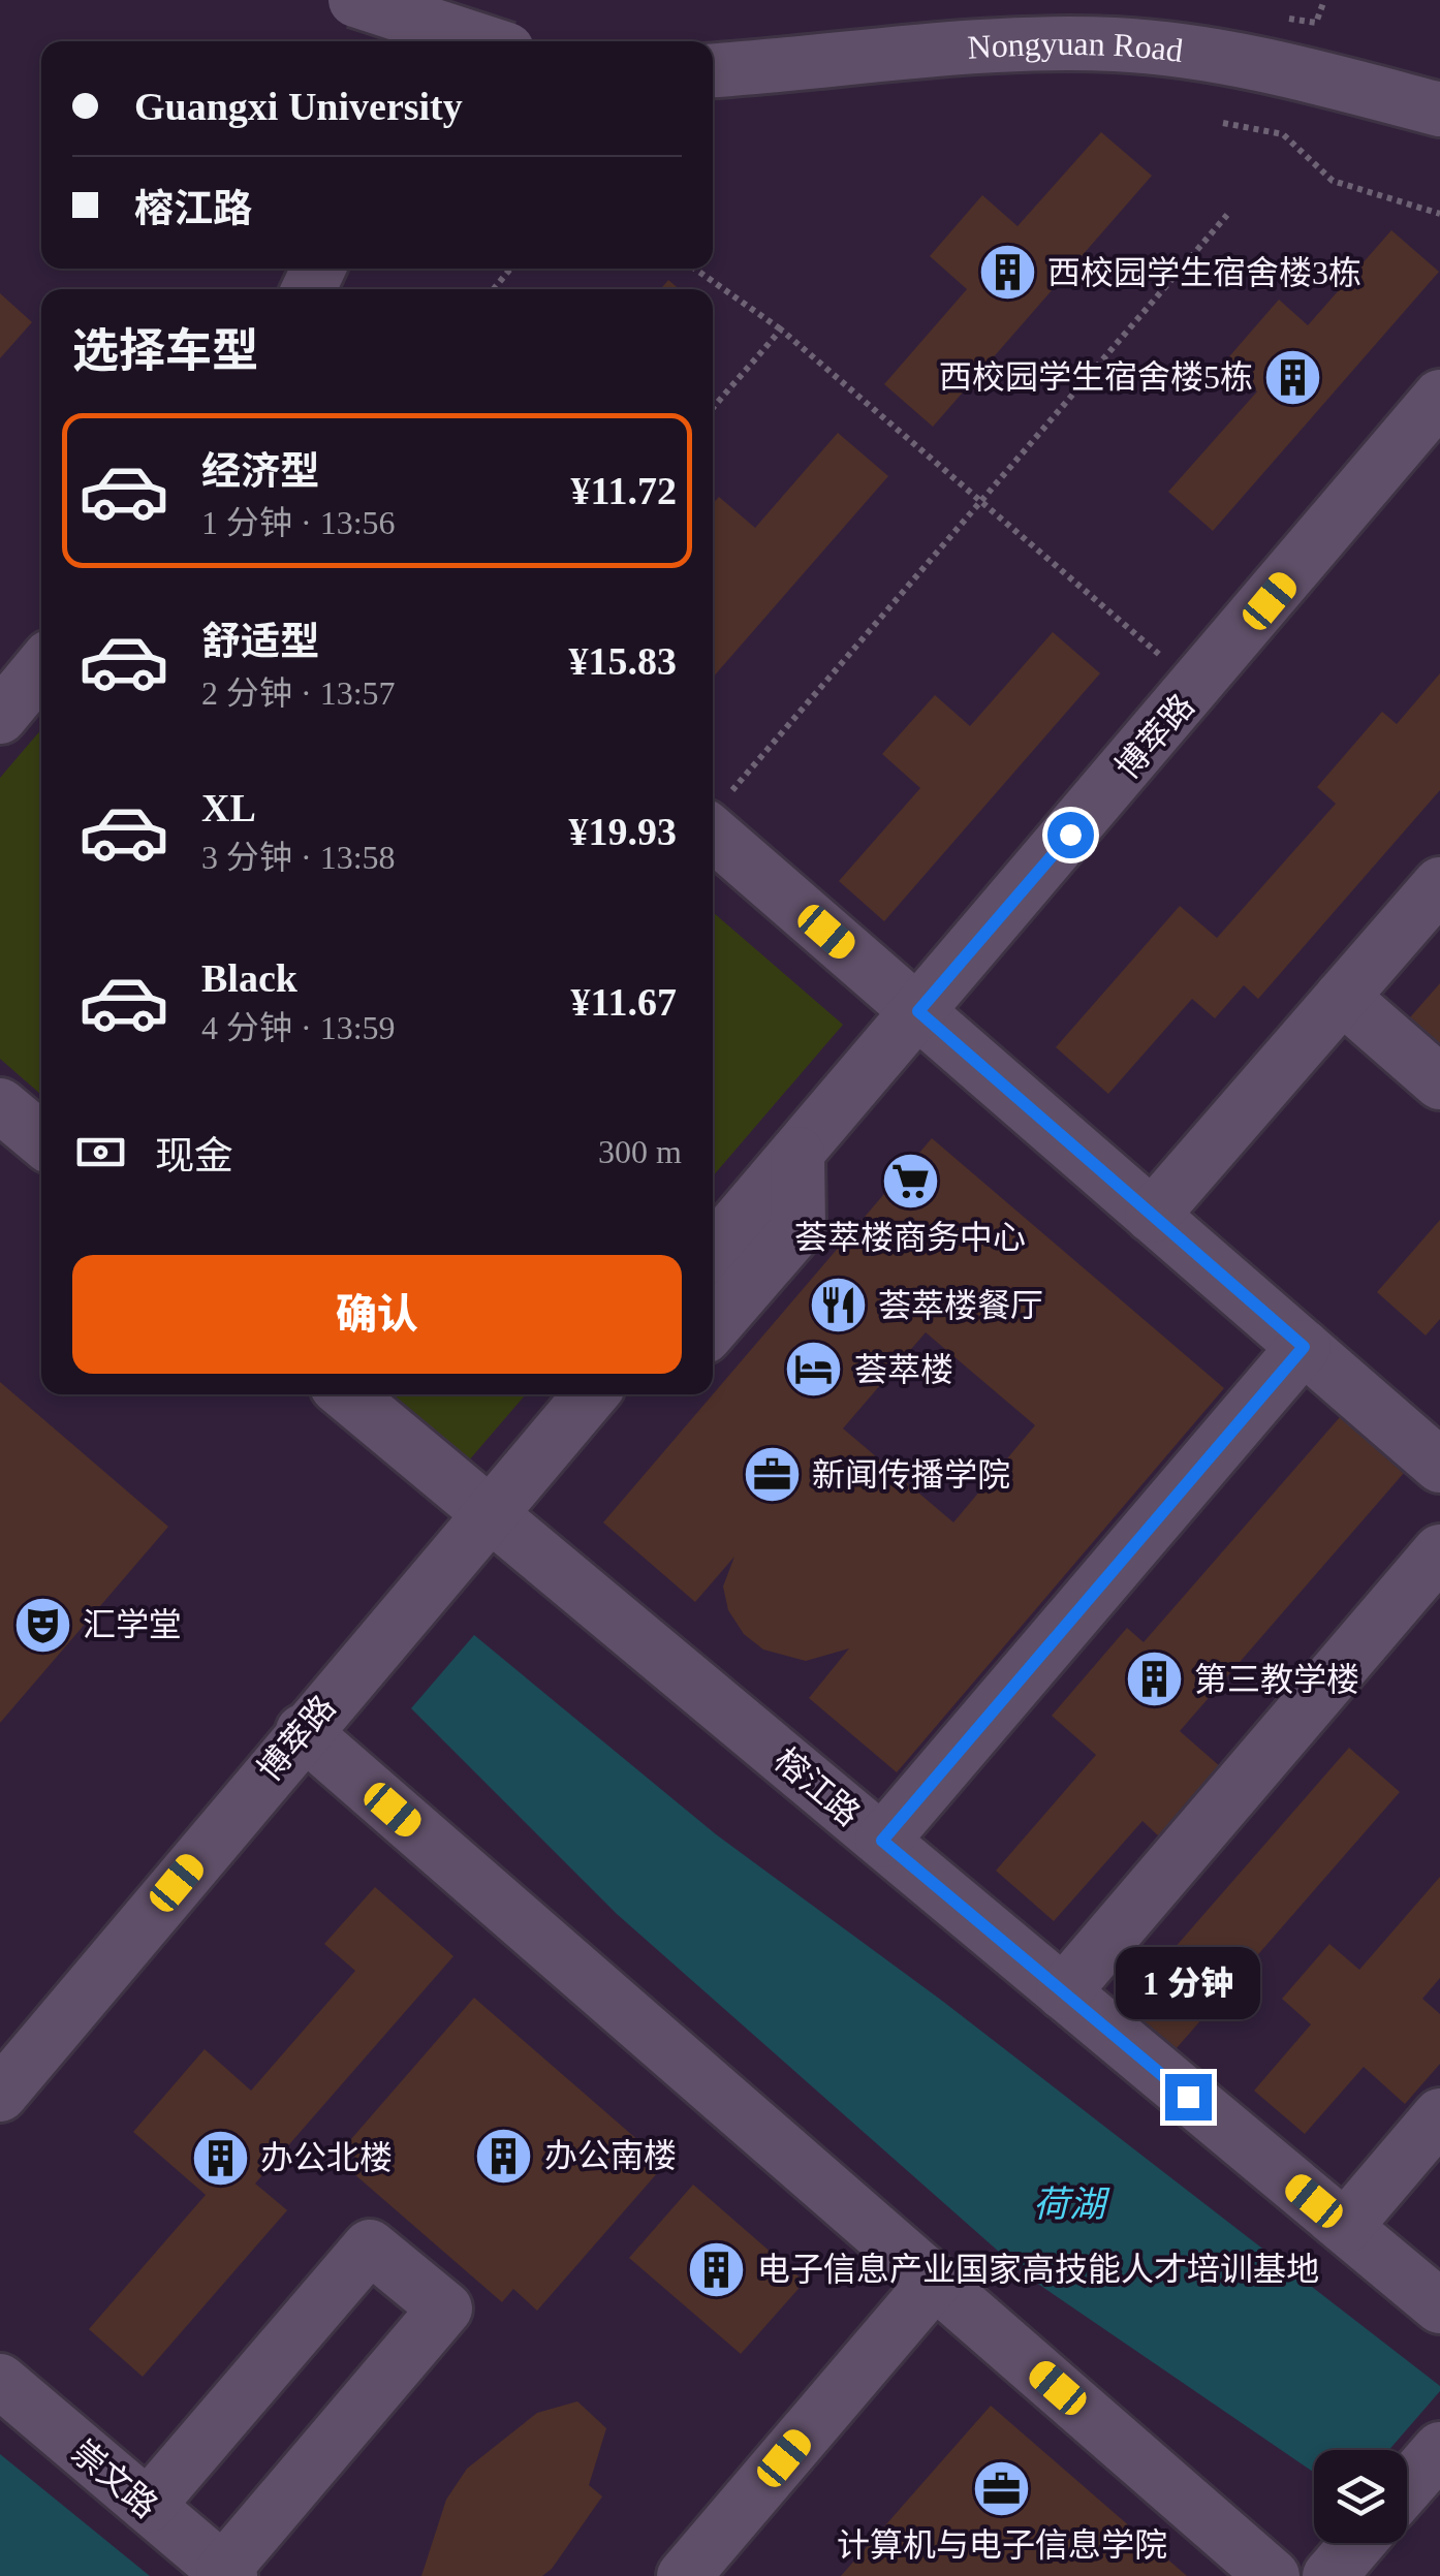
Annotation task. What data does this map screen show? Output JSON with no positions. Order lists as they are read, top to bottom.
{
  "streets": {
    "street": [
      "Nongyuan Road",
      "博萃路",
      "榕江路",
      "崇文路"
    ]
  },
  "crossings": [
    ["博萃路", "榕江路"]
  ],
  "water": ["荷湖"],
  "places": {
    "building": [
      "西校园学生宿舍楼3栋",
      "西校园学生宿舍楼5栋",
      "第三教学楼",
      "办公南楼",
      "办公北楼",
      "电子信息产业国家高技能人才培训基地"
    ],
    "supermarket": ["荟萃楼商务中心"],
    "restaurant": ["荟萃楼餐厅"],
    "hotel": ["荟萃楼"],
    "office": ["新闻传播学院", "计算机与电子信息学院"],
    "theatre": ["汇学堂"]
  },
  "page": {
    "banner": ["Guangxi University", "榕江路"],
    "heading": "选择车型",
    "list": [
      {
        "name": "经济型",
        "note": "1 分钟 · 13:56",
        "value": "¥11.72"
      },
      {
        "name": "舒适型",
        "note": "2 分钟 · 13:57",
        "value": "¥15.83"
      },
      {
        "name": "XL",
        "note": "3 分钟 · 13:58",
        "value": "¥19.93"
      },
      {
        "name": "Black",
        "note": "4 分钟 · 13:59",
        "value": "¥11.67"
      }
    ],
    "pay": ["现金", "300 m"],
    "buttons": "确认",
    "bubble": "1 分钟"
  }
}
